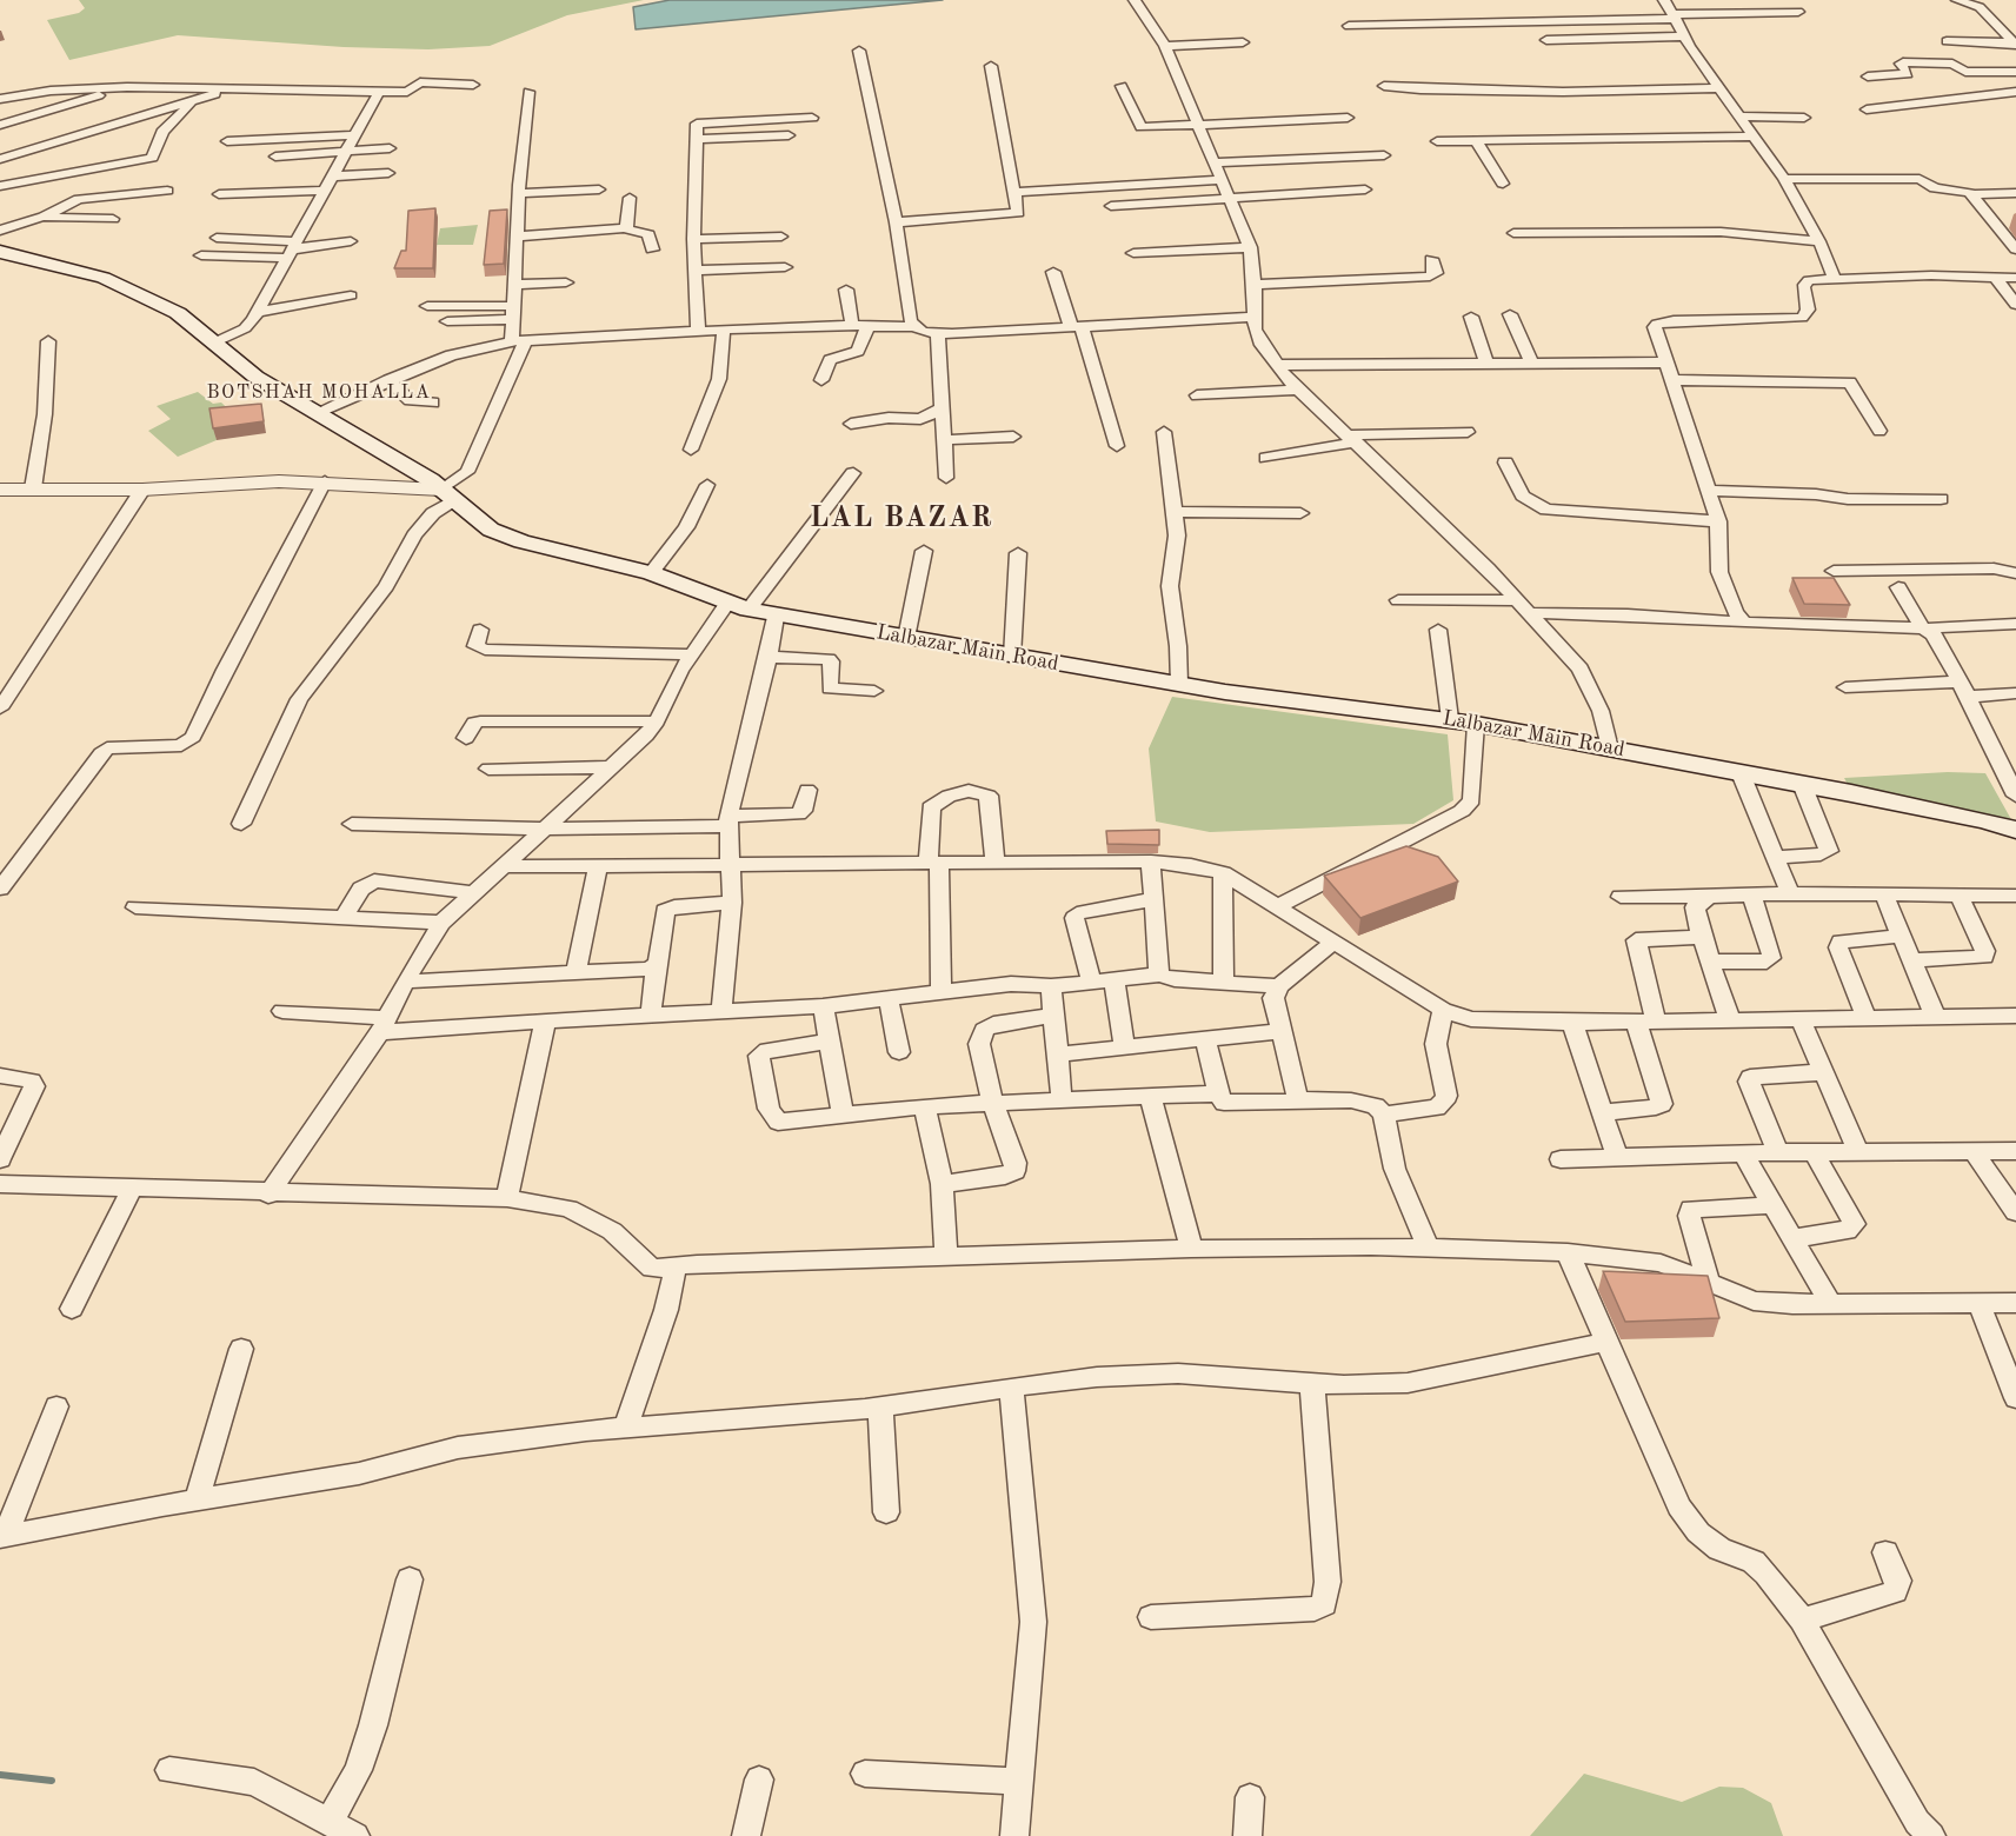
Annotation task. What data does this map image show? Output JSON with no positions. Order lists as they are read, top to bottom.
{
  "streets": {
    "main road": ["Lalbazar Main Road"]
  },
  "districts": ["BOTSHAH MOHALLA", "LAL BAZAR"]
}
